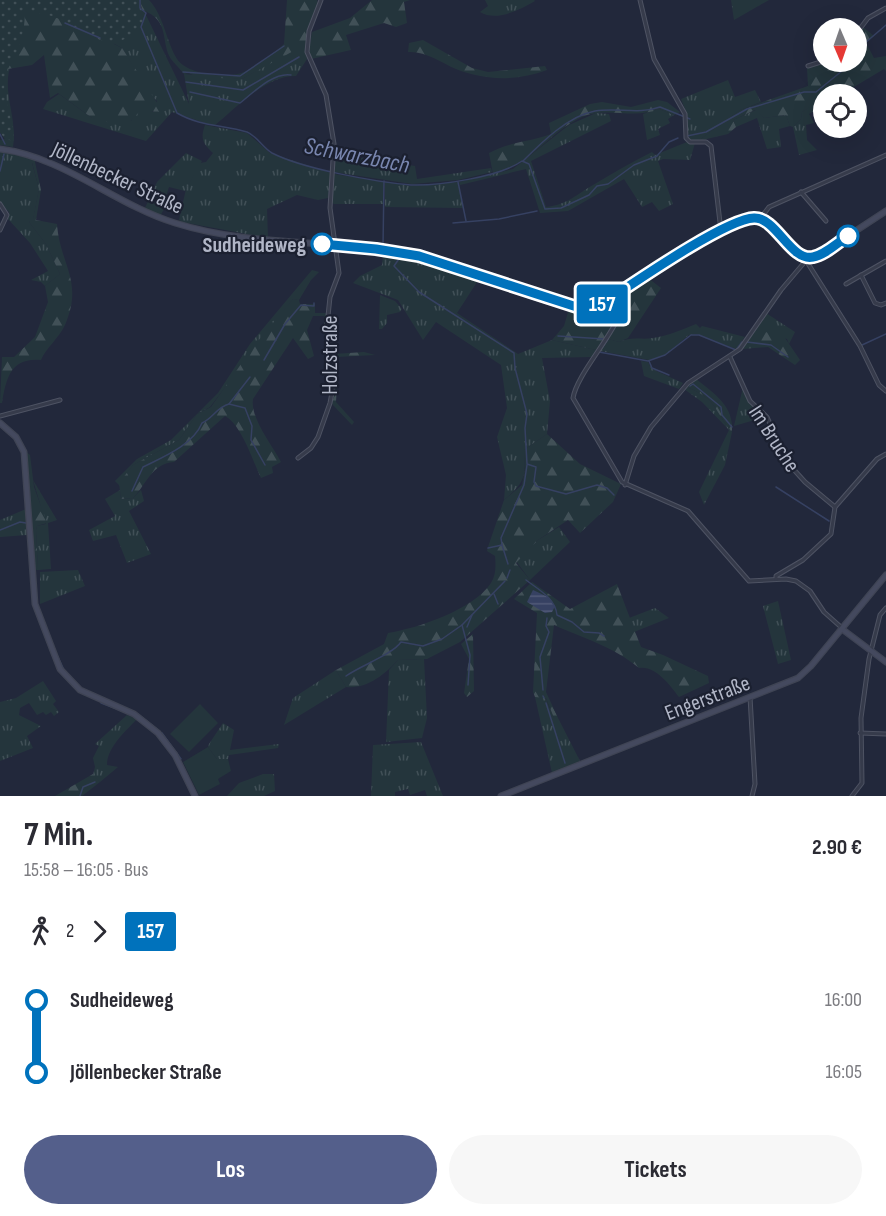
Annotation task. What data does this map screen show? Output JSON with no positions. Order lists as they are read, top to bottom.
{
  "streets": {
    "street": [
      "Jöllenbecker Straße",
      "Holzstraße",
      "Im Bruche",
      "Engerstraße"
    ]
  },
  "crossings": [
    ["Jöllenbecker Straße", "Holzstraße"]
  ],
  "water": ["Schwarzbach"],
  "places": ["Sudheideweg"],
  "lines": ["bus line 157"],
  "north": "bottom",
  "page": {
    "on_map": "157",
    "heading": ["7 Min.", "15:58 – 16:05 · Bus", "2.90 €"],
    "legs": ["2", "157"],
    "list": [
      {
        "name": "Sudheideweg",
        "value": "16:00"
      },
      {
        "name": "Jöllenbecker Straße",
        "value": "16:05"
      }
    ],
    "buttons": ["Los", "Tickets"]
  }
}
